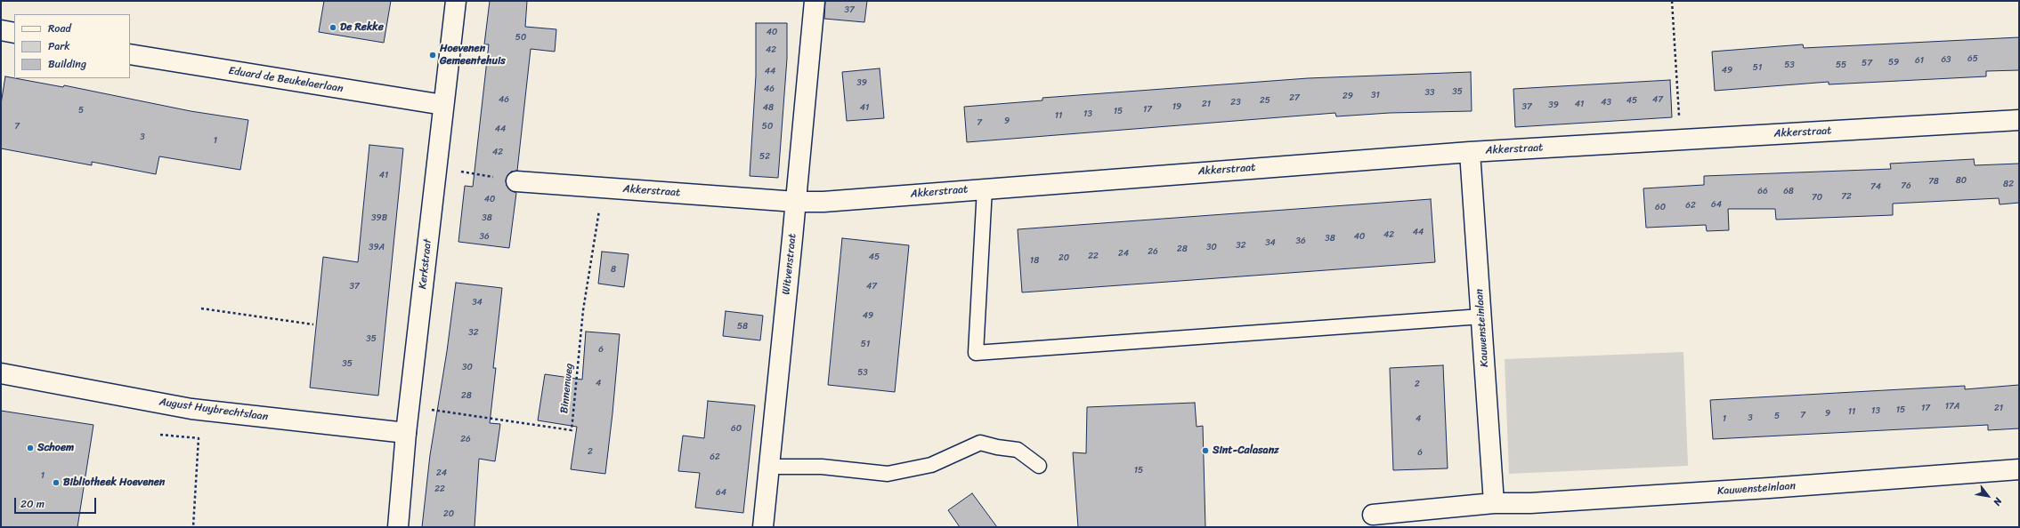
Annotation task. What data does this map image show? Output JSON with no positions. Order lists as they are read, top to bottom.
{
  "streets": {
    "street": [
      "Eduard de Beukelaerlaan",
      "Akkerstraat",
      "Kerkstraat",
      "Witvenstraat",
      "Kauwensteinlaan",
      "August Huybrechtslaan"
    ],
    "path": ["Binnenweg"]
  },
  "crossings": [
    ["Eduard de Beukelaerlaan", "Kerkstraat"],
    ["Akkerstraat", "Witvenstraat"],
    ["Akkerstraat", "Kauwensteinlaan"],
    ["Akkerstraat", "Binnenweg"],
    ["Kerkstraat", "Binnenweg"],
    ["Kerkstraat", "August Huybrechtslaan"]
  ],
  "places": [
    "De Rekke",
    "Hoevenen Gemeentehuis",
    "Schoem",
    "Sint-Calasanz",
    "Bibliotheek Hoevenen"
  ],
  "house_numbers": [
    "37",
    "40",
    "50",
    "42",
    "65",
    "63",
    "61",
    "59",
    "57",
    "53",
    "55",
    "51",
    "49",
    "44",
    "39",
    "46",
    "35",
    "33",
    "31",
    "29",
    "27",
    "46",
    "47",
    "25",
    "45",
    "23",
    "43",
    "21",
    "41",
    "39",
    "19",
    "37",
    "48",
    "41",
    "17",
    "5",
    "15",
    "13",
    "11",
    "9",
    "7",
    "7",
    "50",
    "44",
    "3",
    "1",
    "42",
    "52",
    "41",
    "80",
    "78",
    "82",
    "76",
    "74",
    "66",
    "68",
    "72",
    "70",
    "40",
    "64",
    "62",
    "60",
    "39B",
    "38",
    "44",
    "42",
    "36",
    "40",
    "38",
    "36",
    "34",
    "32",
    "39A",
    "30",
    "28",
    "26",
    "24",
    "22",
    "45",
    "20",
    "18",
    "8",
    "37",
    "47",
    "34",
    "49",
    "58",
    "32",
    "35",
    "51",
    "6",
    "35",
    "30",
    "53",
    "4",
    "2",
    "28",
    "17A",
    "17",
    "21",
    "15",
    "13",
    "11",
    "9",
    "7",
    "5",
    "3",
    "4",
    "1",
    "60",
    "26",
    "2",
    "6",
    "62",
    "15",
    "24",
    "1",
    "22",
    "64",
    "20"
  ],
  "legend": ["Road", "Park", "Building"],
  "scale_bar": "20 m",
  "north": "bottom right"
}
